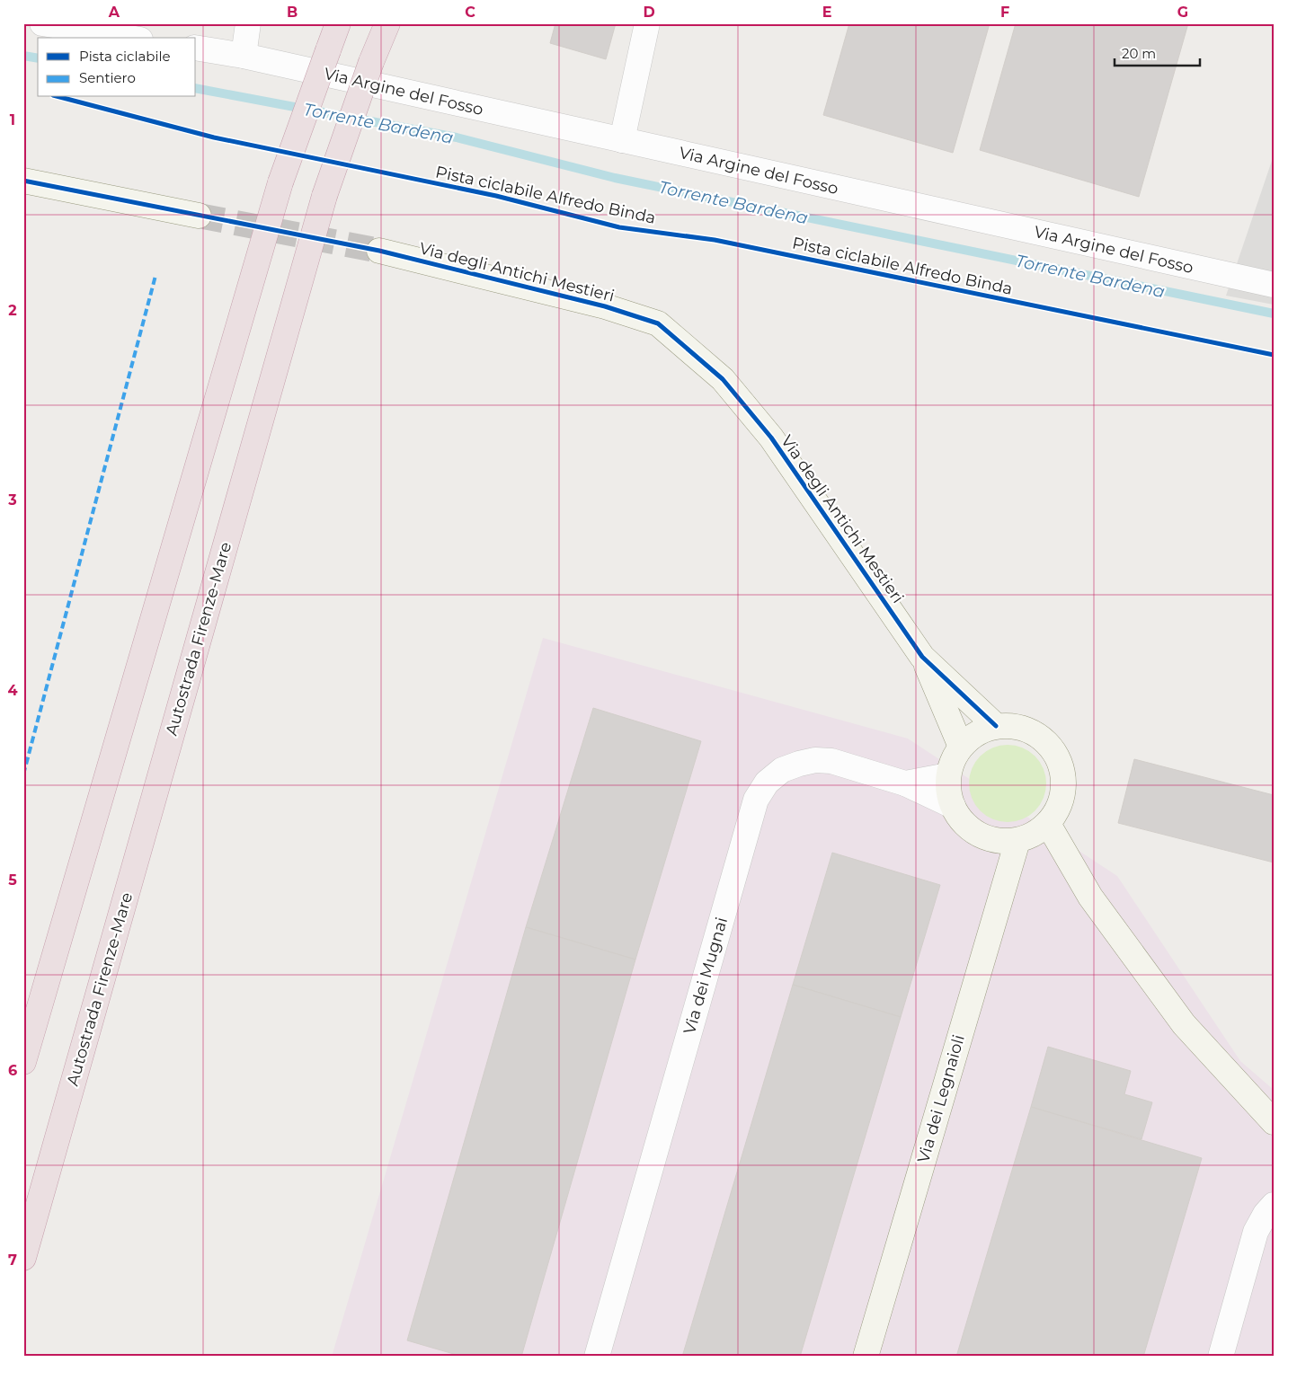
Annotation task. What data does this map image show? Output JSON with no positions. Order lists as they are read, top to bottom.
{
  "streets": {
    "highway": ["Autostrada Firenze-Mare"],
    "street": [
      "Via Argine del Fosso",
      "Via degli Antichi Mestieri",
      "Via dei Mugnai",
      "Via dei Legnaioli"
    ],
    "cycle path": ["Pista ciclabile Alfredo Binda"]
  },
  "crossings": [
    ["Via degli Antichi Mestieri", "Via dei Mugnai"],
    ["Via degli Antichi Mestieri", "Via dei Legnaioli"],
    ["Via dei Mugnai", "Via dei Legnaioli"]
  ],
  "water": ["Torrente Bardena"],
  "legend": ["Pista ciclabile", "Sentiero"],
  "scale_bar": "20 m",
  "grid": {
    "columns": [
      "A",
      "B",
      "C",
      "D",
      "E",
      "F",
      "G"
    ],
    "rows": [
      "1",
      "2",
      "3",
      "4",
      "5",
      "6",
      "7"
    ]
  }
}
